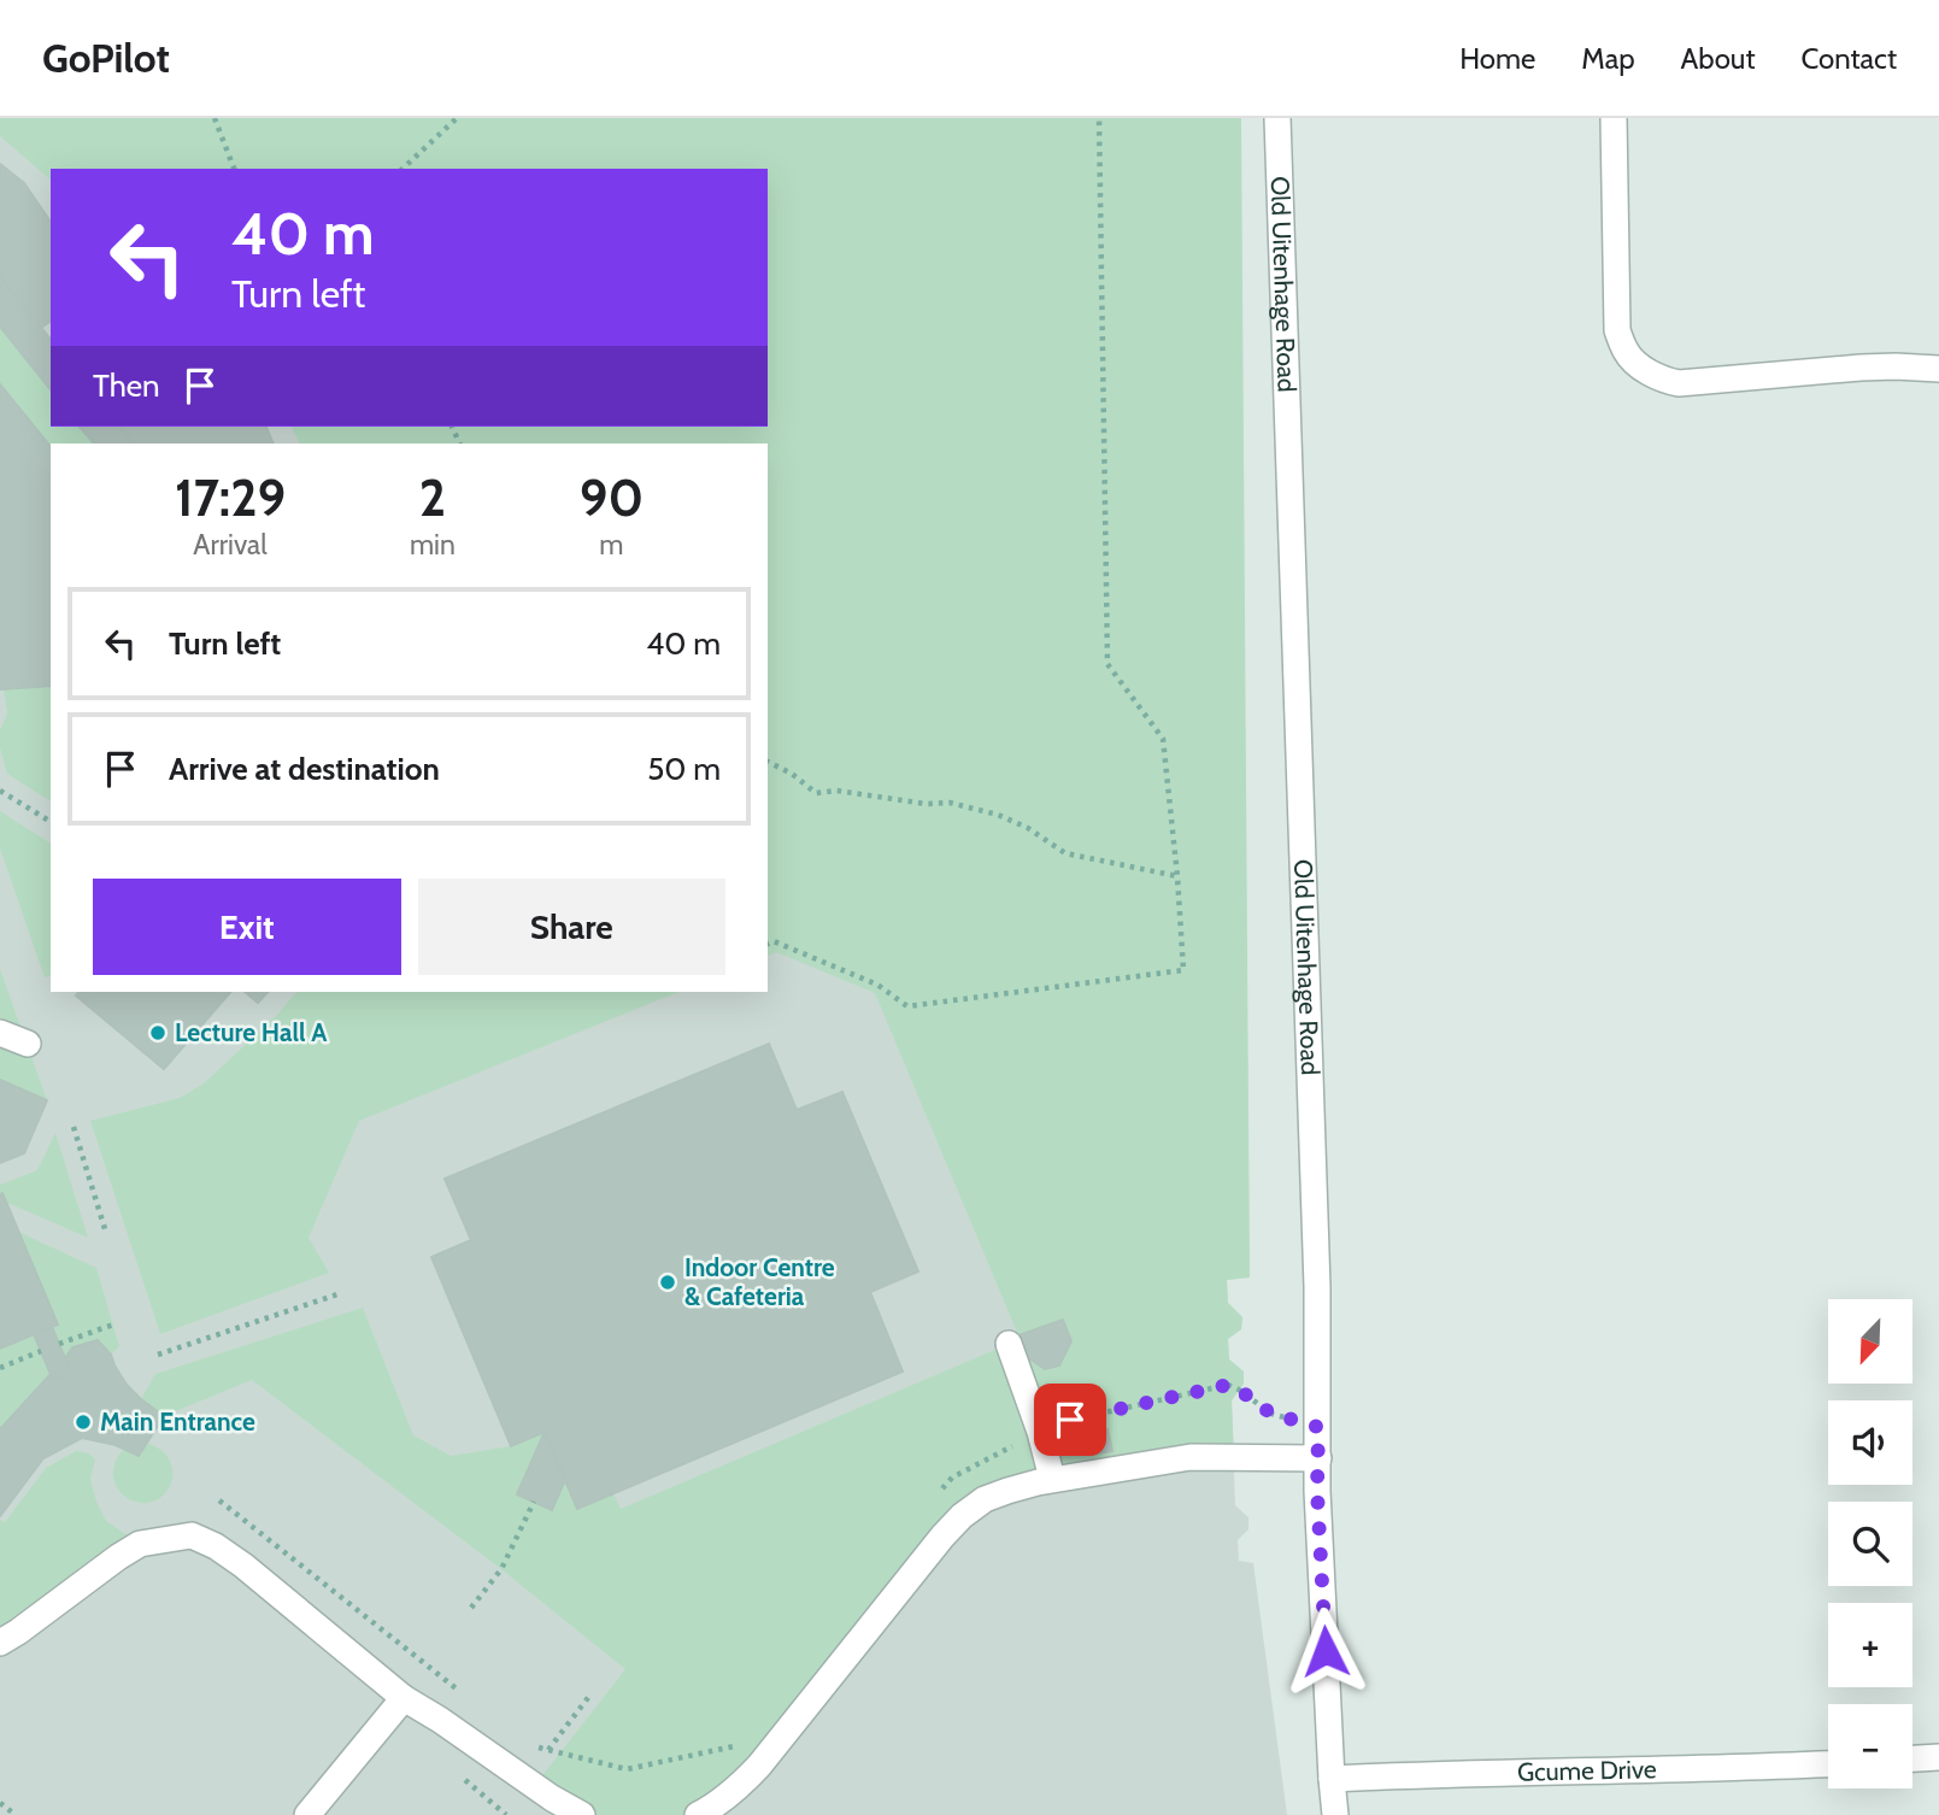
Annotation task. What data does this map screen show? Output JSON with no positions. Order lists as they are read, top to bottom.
{
  "streets": {
    "street": ["Old Uitenhage Road", "Gcume Drive"]
  },
  "crossings": [
    ["Old Uitenhage Road", "Gcume Drive"]
  ],
  "places": ["Lecture Hall A", "Indoor Centre & Cafeteria", "Main Entrance"],
  "north": "bottom left",
  "page": {
    "header": "GoPilot",
    "nav": [
      "Home",
      "Map",
      "About",
      "Contact"
    ],
    "turn": ["40 m", "Turn left"],
    "then": "Then",
    "eta": [
      "17:29",
      "Arrival",
      "2",
      "min",
      "90",
      "m"
    ],
    "list": [
      {
        "name": "Turn left",
        "value": "40 m"
      },
      {
        "name": "Arrive at destination",
        "value": "50 m"
      }
    ],
    "buttons": ["Exit", "Share"],
    "map_buttons": ["+", "−"]
  }
}
